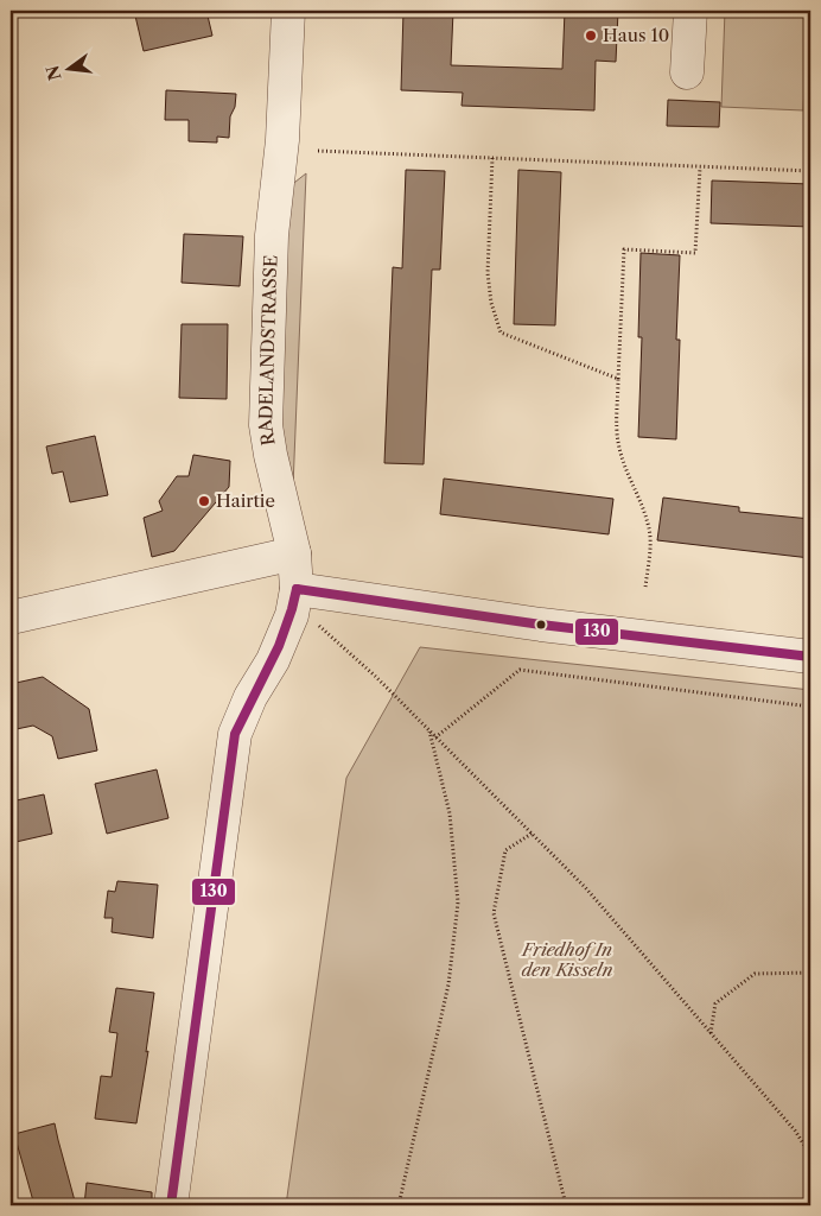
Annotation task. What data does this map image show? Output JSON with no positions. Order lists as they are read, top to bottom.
{
  "streets": {
    "street": ["RADELANDSTRASSE"]
  },
  "parks": ["Friedhof In den Kisseln"],
  "places": ["Haus 10", "Hairtie"],
  "lines": ["transit line 130"],
  "north": "left"
}
